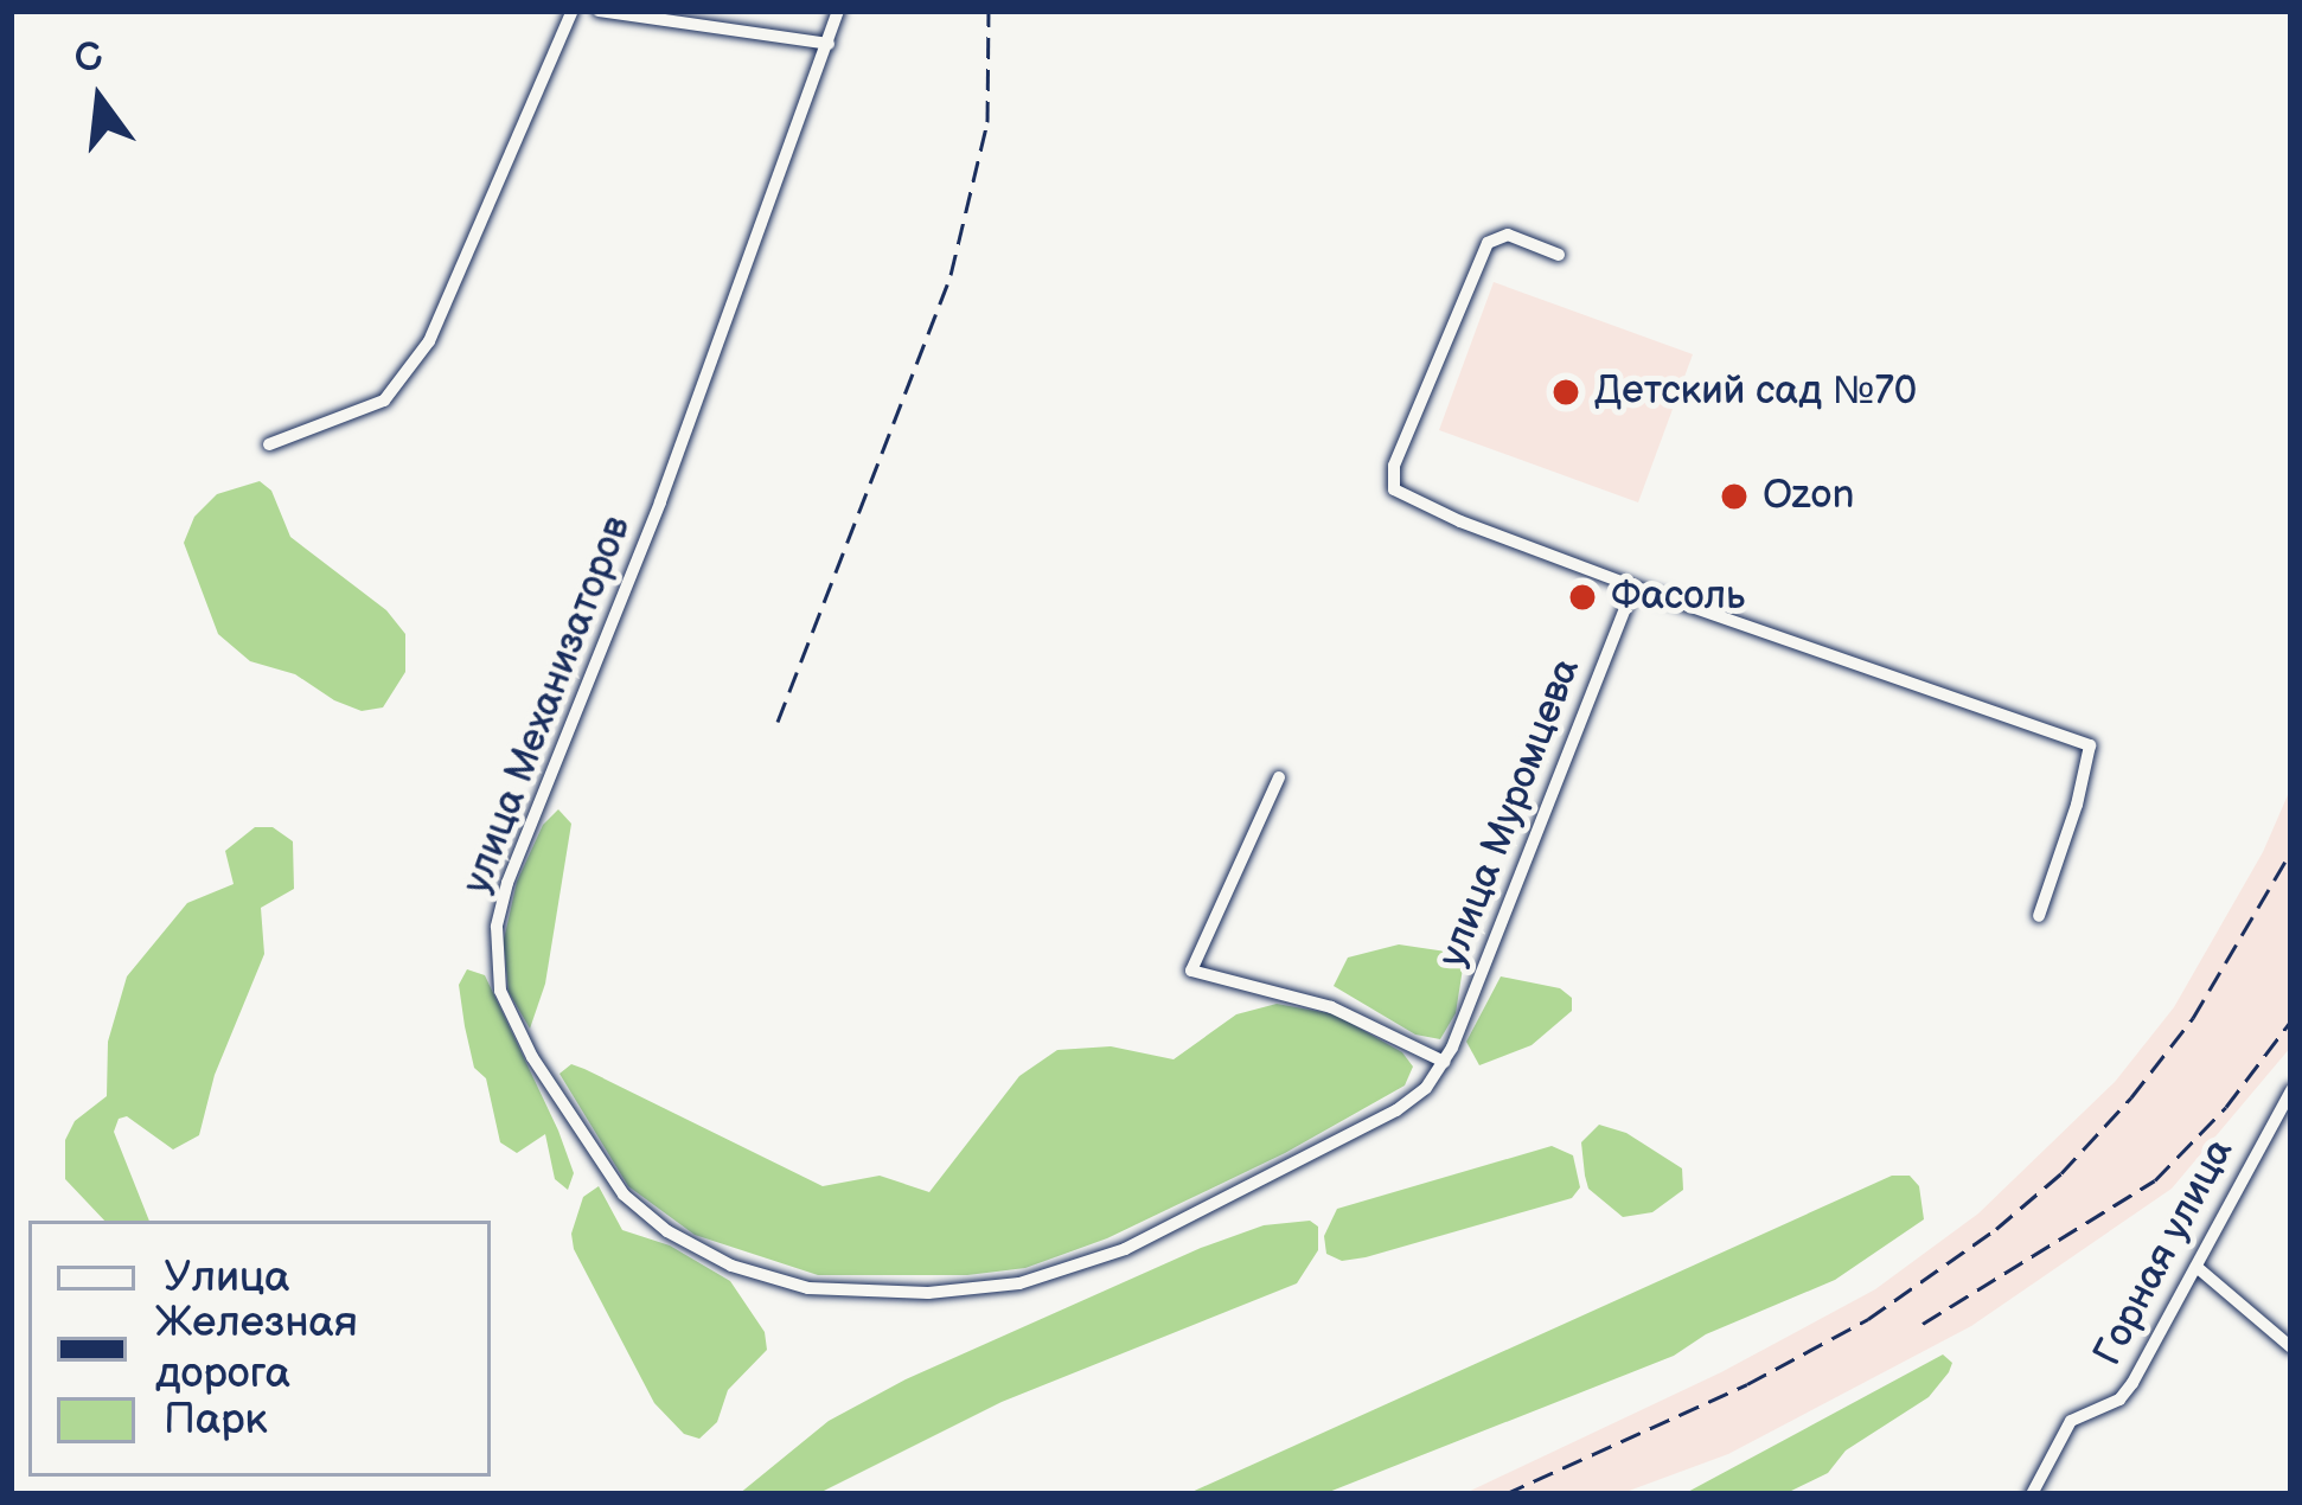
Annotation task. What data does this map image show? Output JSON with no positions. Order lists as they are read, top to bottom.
{
  "streets": {
    "street": ["улица Механизаторов", "улица Муромцева", "Горная улица"]
  },
  "crossings": [
    ["улица Механизаторов", "улица Муромцева"]
  ],
  "places": ["Детский сад №70", "Ozon", "Фасоль"],
  "legend": ["Улица", "Железная дорога", "Парк"],
  "north": "top"
}
